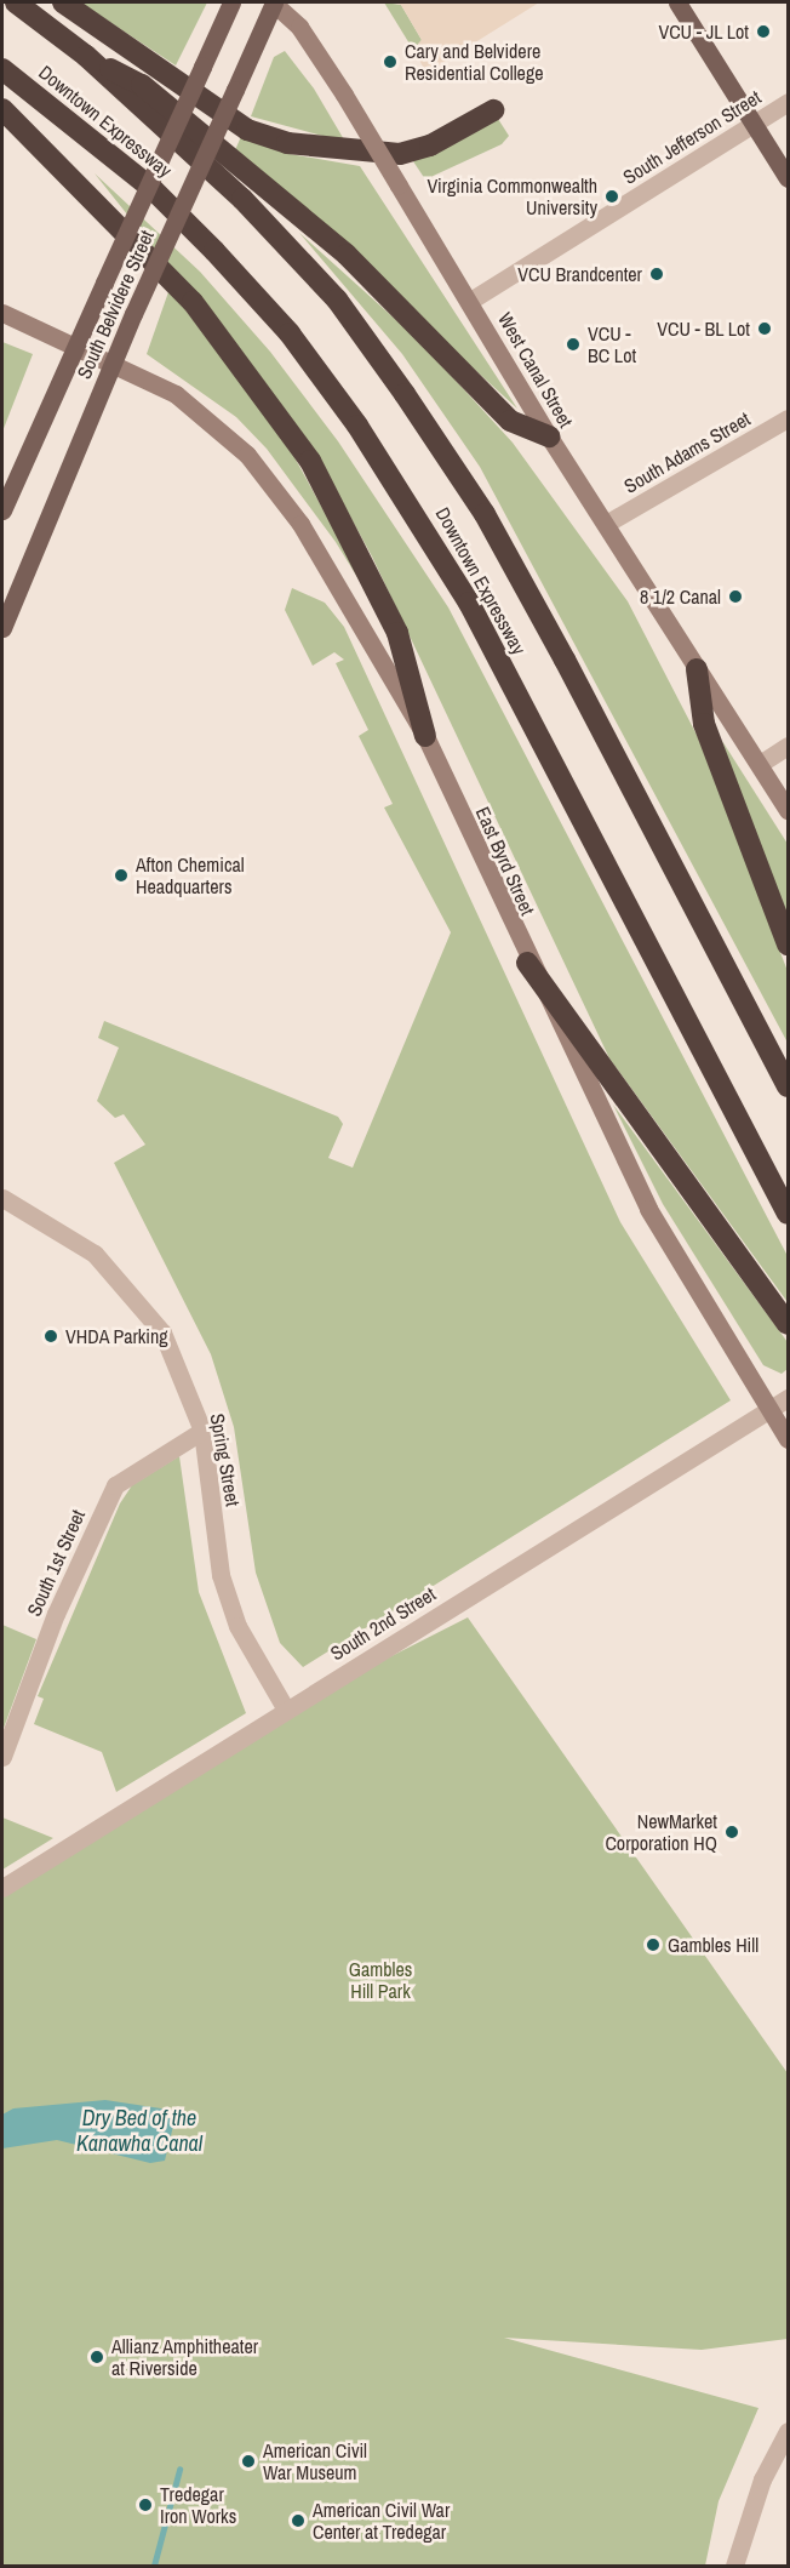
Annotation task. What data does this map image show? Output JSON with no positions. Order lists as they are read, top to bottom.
{
  "streets": {
    "highway": ["Downtown Expressway"],
    "main road": ["South Belvidere Street", "West Canal Street", "East Byrd Street"],
    "street": [
      "South Jefferson Street",
      "South Adams Street",
      "Spring Street",
      "South 1st Street",
      "South 2nd Street"
    ]
  },
  "crossings": [
    ["South Jefferson Street", "West Canal Street"],
    ["South Belvidere Street", "West Canal Street"],
    ["South Belvidere Street", "East Byrd Street"],
    ["West Canal Street", "South Adams Street"],
    ["East Byrd Street", "South 2nd Street"],
    ["Spring Street", "South 1st Street"],
    ["Spring Street", "South 2nd Street"]
  ],
  "water": ["Dry Bed of the Kanawha Canal"],
  "parks": ["Gambles Hill Park"],
  "places": [
    "VCU - JL Lot",
    "Cary and Belvidere Residential College",
    "Virginia Commonwealth University",
    "VCU Brandcenter",
    "VCU - BL Lot",
    "VCU - BC Lot",
    "8 1/2 Canal",
    "Afton Chemical Headquarters",
    "VHDA Parking",
    "NewMarket Corporation HQ",
    "Gambles Hill",
    "Allianz Amphitheater at Riverside",
    "American Civil War Museum",
    "Tredegar Iron Works",
    "American Civil War Center at Tredegar"
  ]
}
